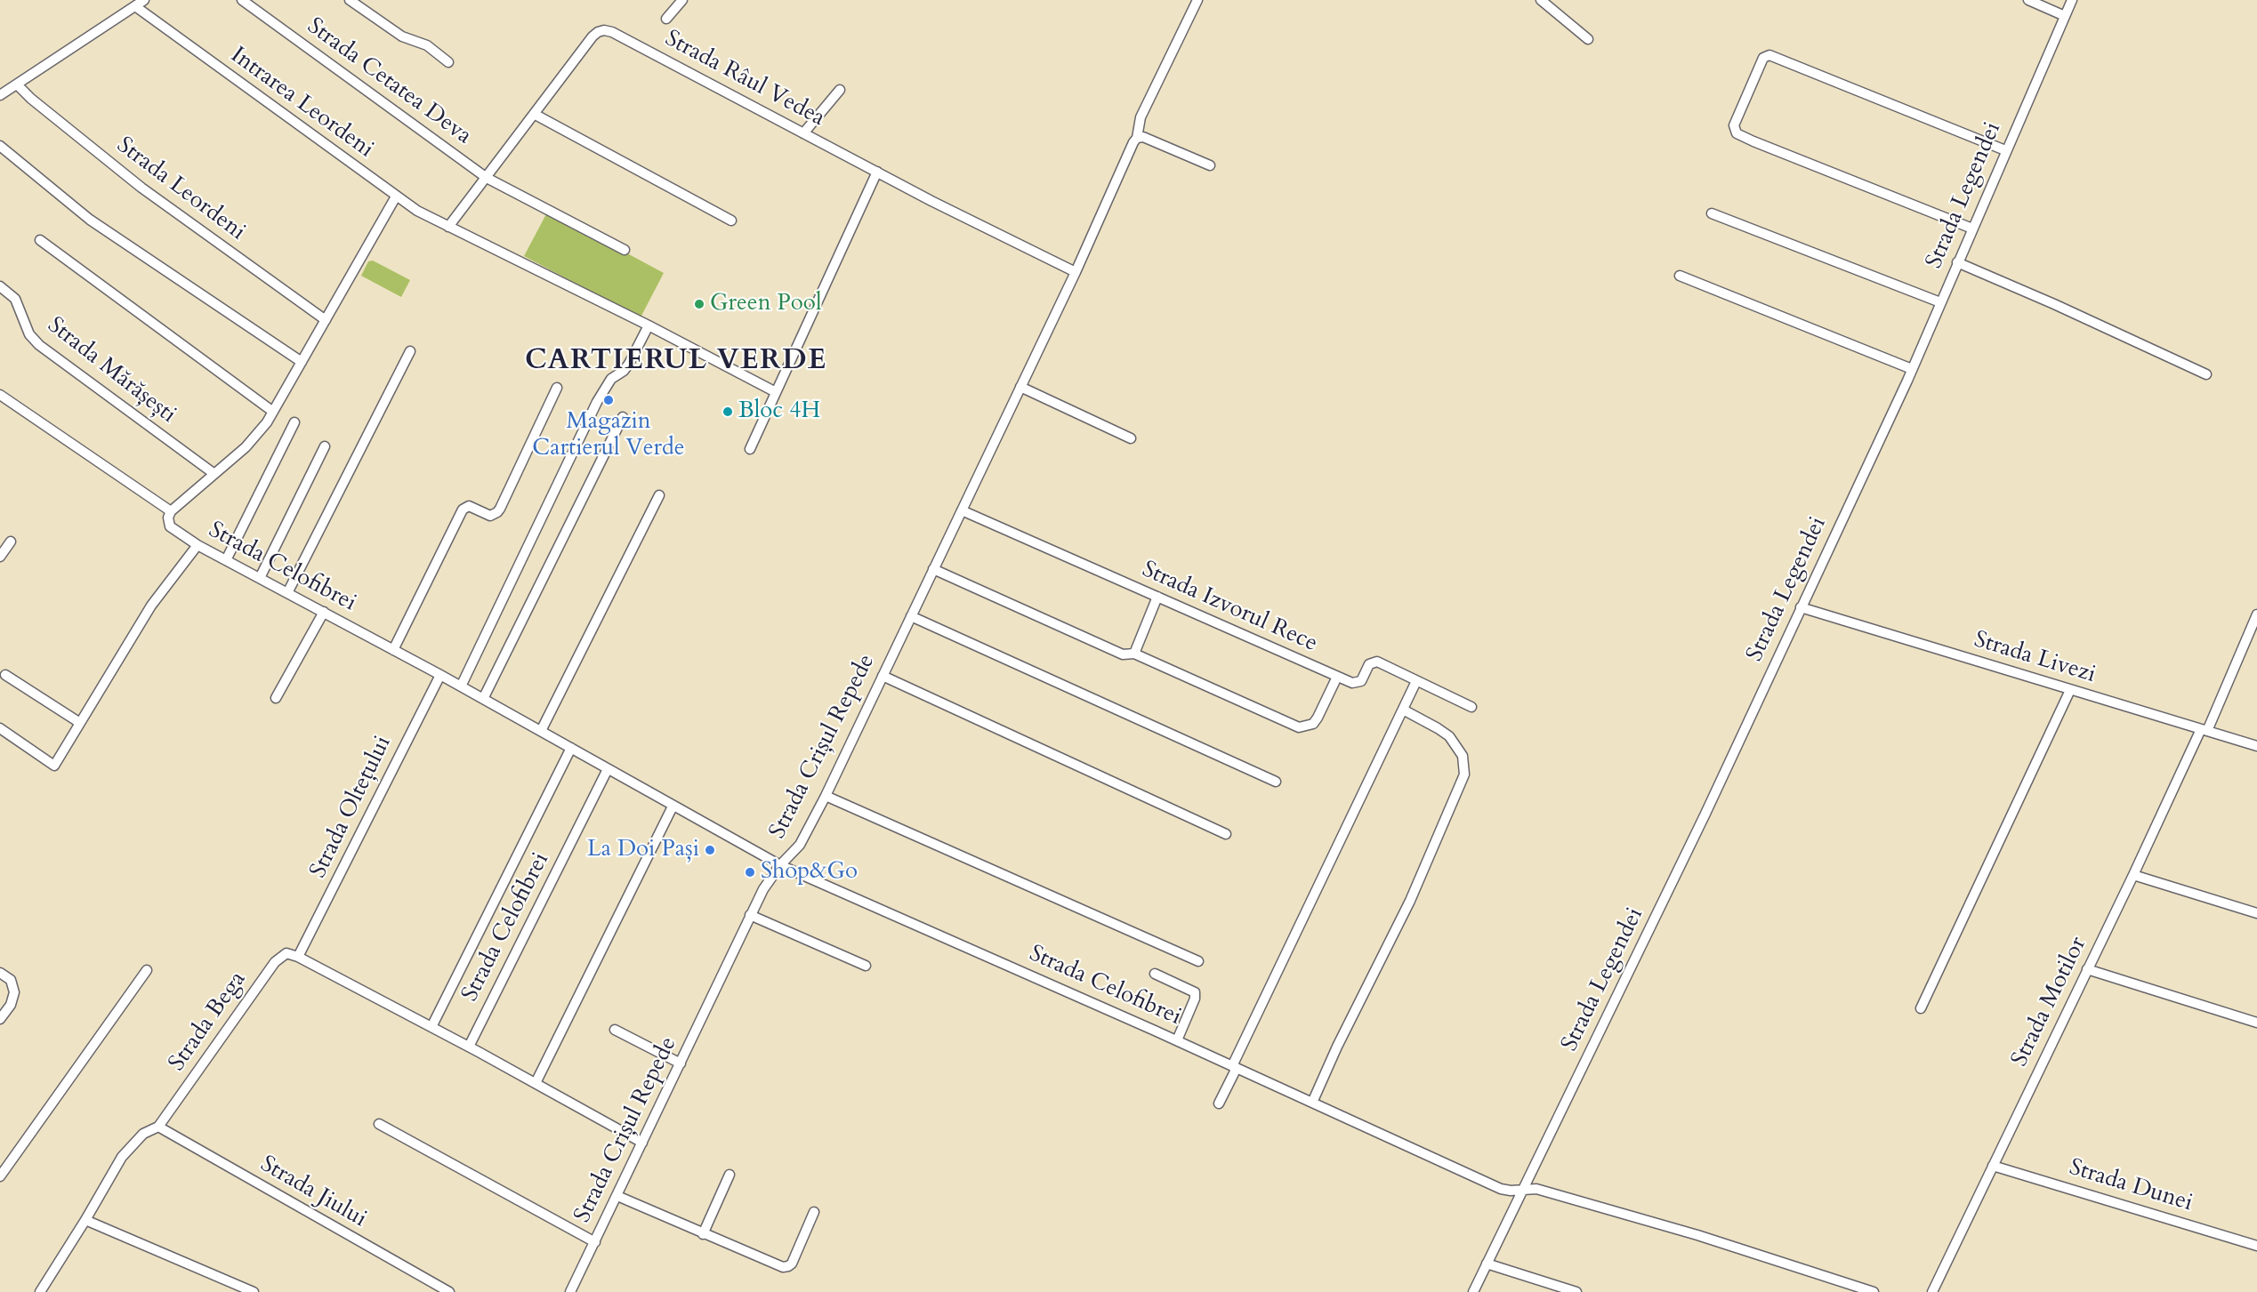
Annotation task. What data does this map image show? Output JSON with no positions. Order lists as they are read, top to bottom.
{
  "streets": {
    "street": [
      "Strada Râul Vedea",
      "Strada Cetatea Deva",
      "Intrarea Leordeni",
      "Strada Leordeni",
      "Strada Legendei",
      "Strada Mărășești",
      "Strada Celofibrei",
      "Strada Izvorul Rece",
      "Strada Livezi",
      "Strada Crișul Repede",
      "Strada Oltețului",
      "Strada Motilor",
      "Strada Bega",
      "Strada Dunei",
      "Strada Jiului"
    ]
  },
  "crossings": [
    ["Strada Râul Vedea", "Strada Crișul Repede"],
    ["Strada Legendei", "Strada Celofibrei"],
    ["Strada Legendei", "Strada Livezi"],
    ["Strada Celofibrei", "Strada Crișul Repede"],
    ["Strada Celofibrei", "Strada Oltețului"],
    ["Strada Izvorul Rece", "Strada Crișul Repede"],
    ["Strada Livezi", "Strada Motilor"],
    ["Strada Oltețului", "Strada Bega"],
    ["Strada Motilor", "Strada Dunei"],
    ["Strada Bega", "Strada Jiului"]
  ],
  "districts": ["CARTIERUL VERDE"],
  "places": [
    "Green Pool",
    "Magazin Cartierul Verde",
    "Bloc 4H",
    "La Doi Pași",
    "Shop&Go"
  ]
}
